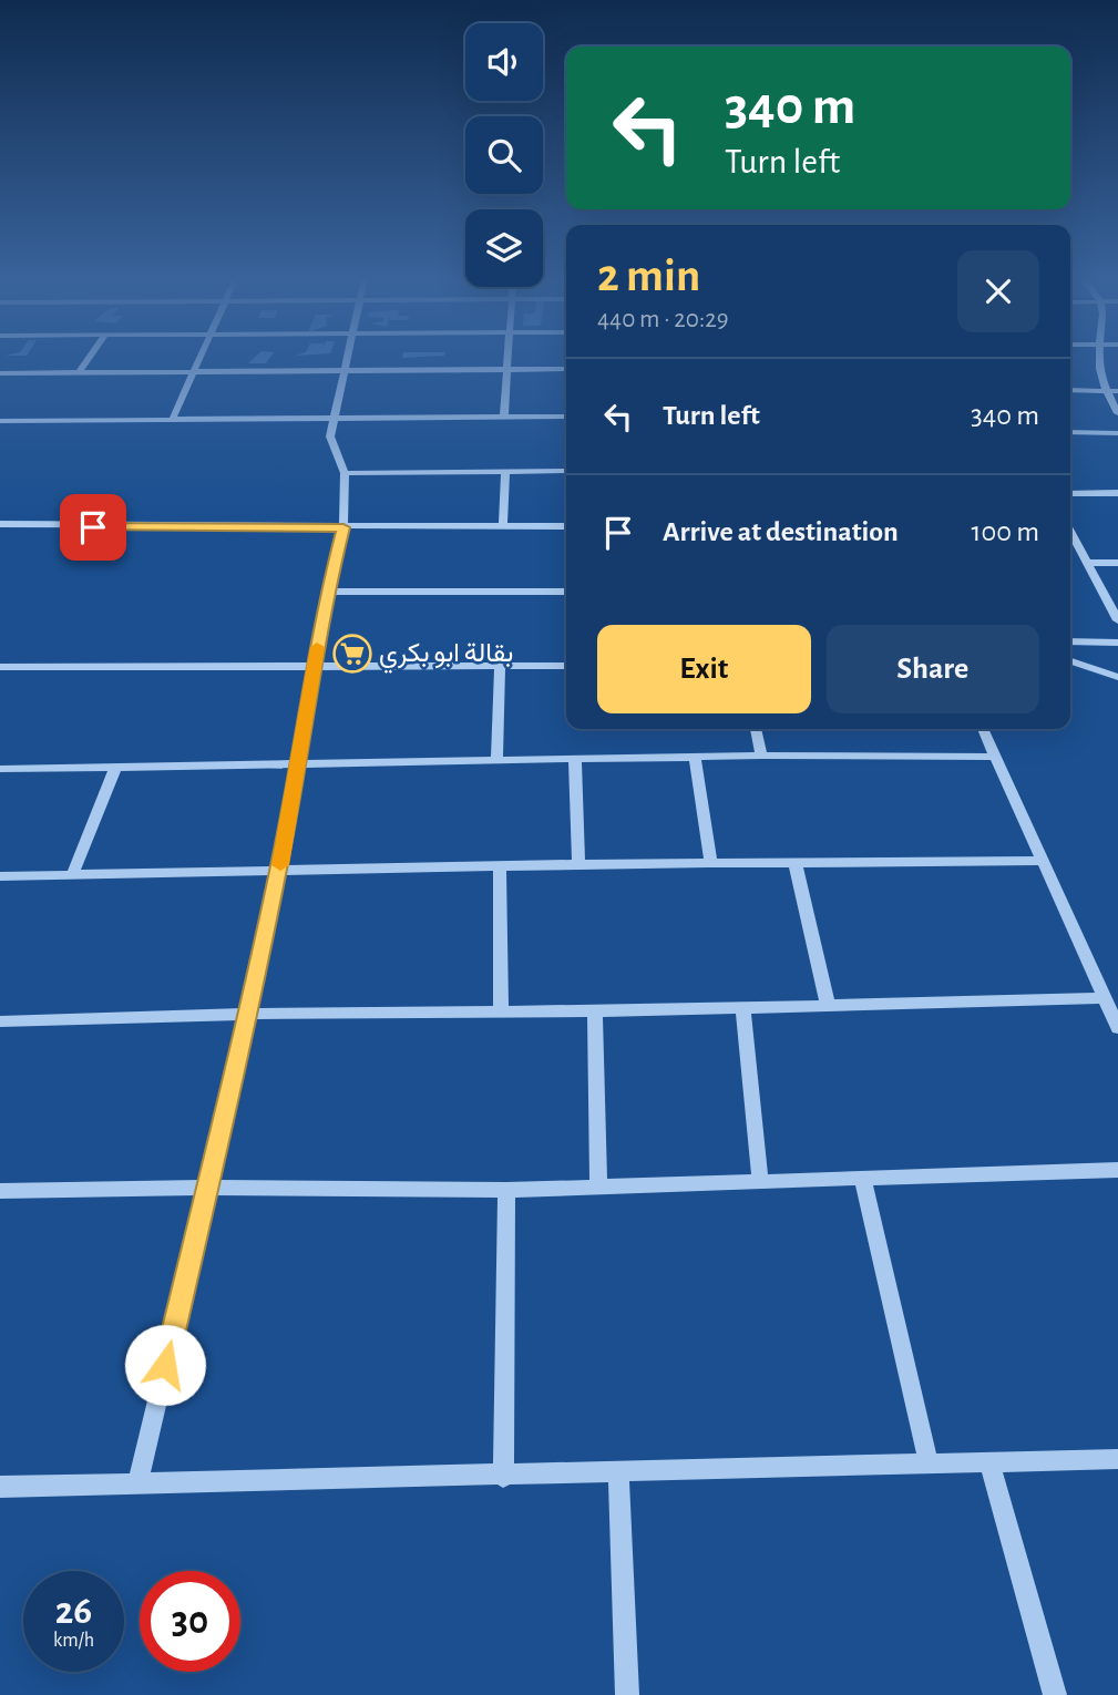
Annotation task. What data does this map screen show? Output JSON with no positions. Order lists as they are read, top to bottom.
{
  "places": {
    "supermarket": ["بقالة ابو بكري"]
  },
  "page": {
    "turn": ["340 m", "Turn left"],
    "heading": ["2 min", "440 m · 20:29"],
    "list": [
      {
        "name": "Turn left",
        "value": "340 m"
      },
      {
        "name": "Arrive at destination",
        "value": "100 m"
      }
    ],
    "buttons": ["Exit", "Share"],
    "speed": "26 km/h",
    "limit": "30"
  }
}
